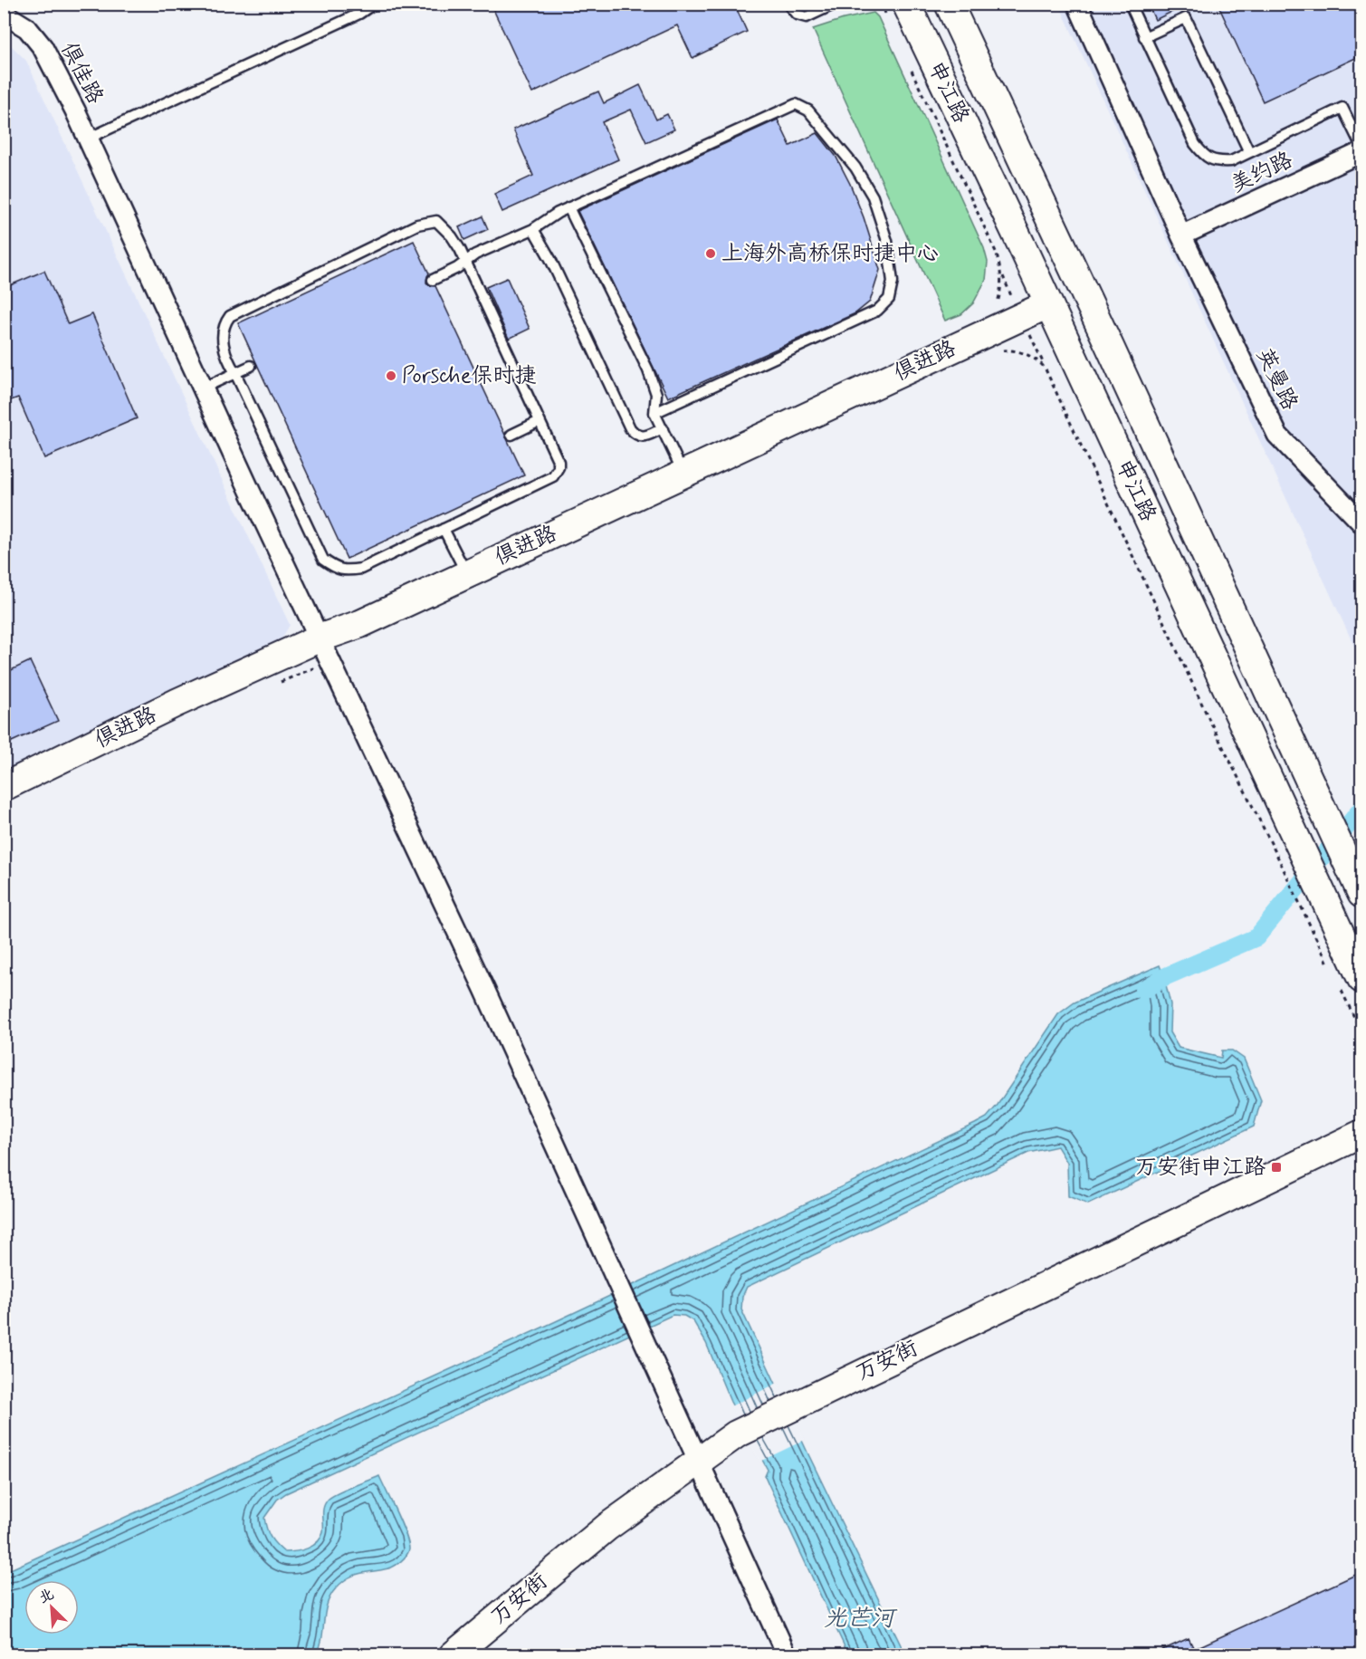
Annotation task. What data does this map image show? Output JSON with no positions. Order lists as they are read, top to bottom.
{
  "streets": {
    "street": [
      "俱佳路",
      "申江路",
      "美约路",
      "俱进路",
      "英曼路",
      "万安街"
    ]
  },
  "crossings": [
    ["俱佳路", "俱进路"],
    ["俱佳路", "万安街"],
    ["申江路", "俱进路"],
    ["美约路", "英曼路"]
  ],
  "water": ["光芒河"],
  "places": {
    "other": ["上海外高桥保时捷中心", "Porsche保时捷"],
    "transit": ["万安街申江路"]
  },
  "north": "top left"
}
